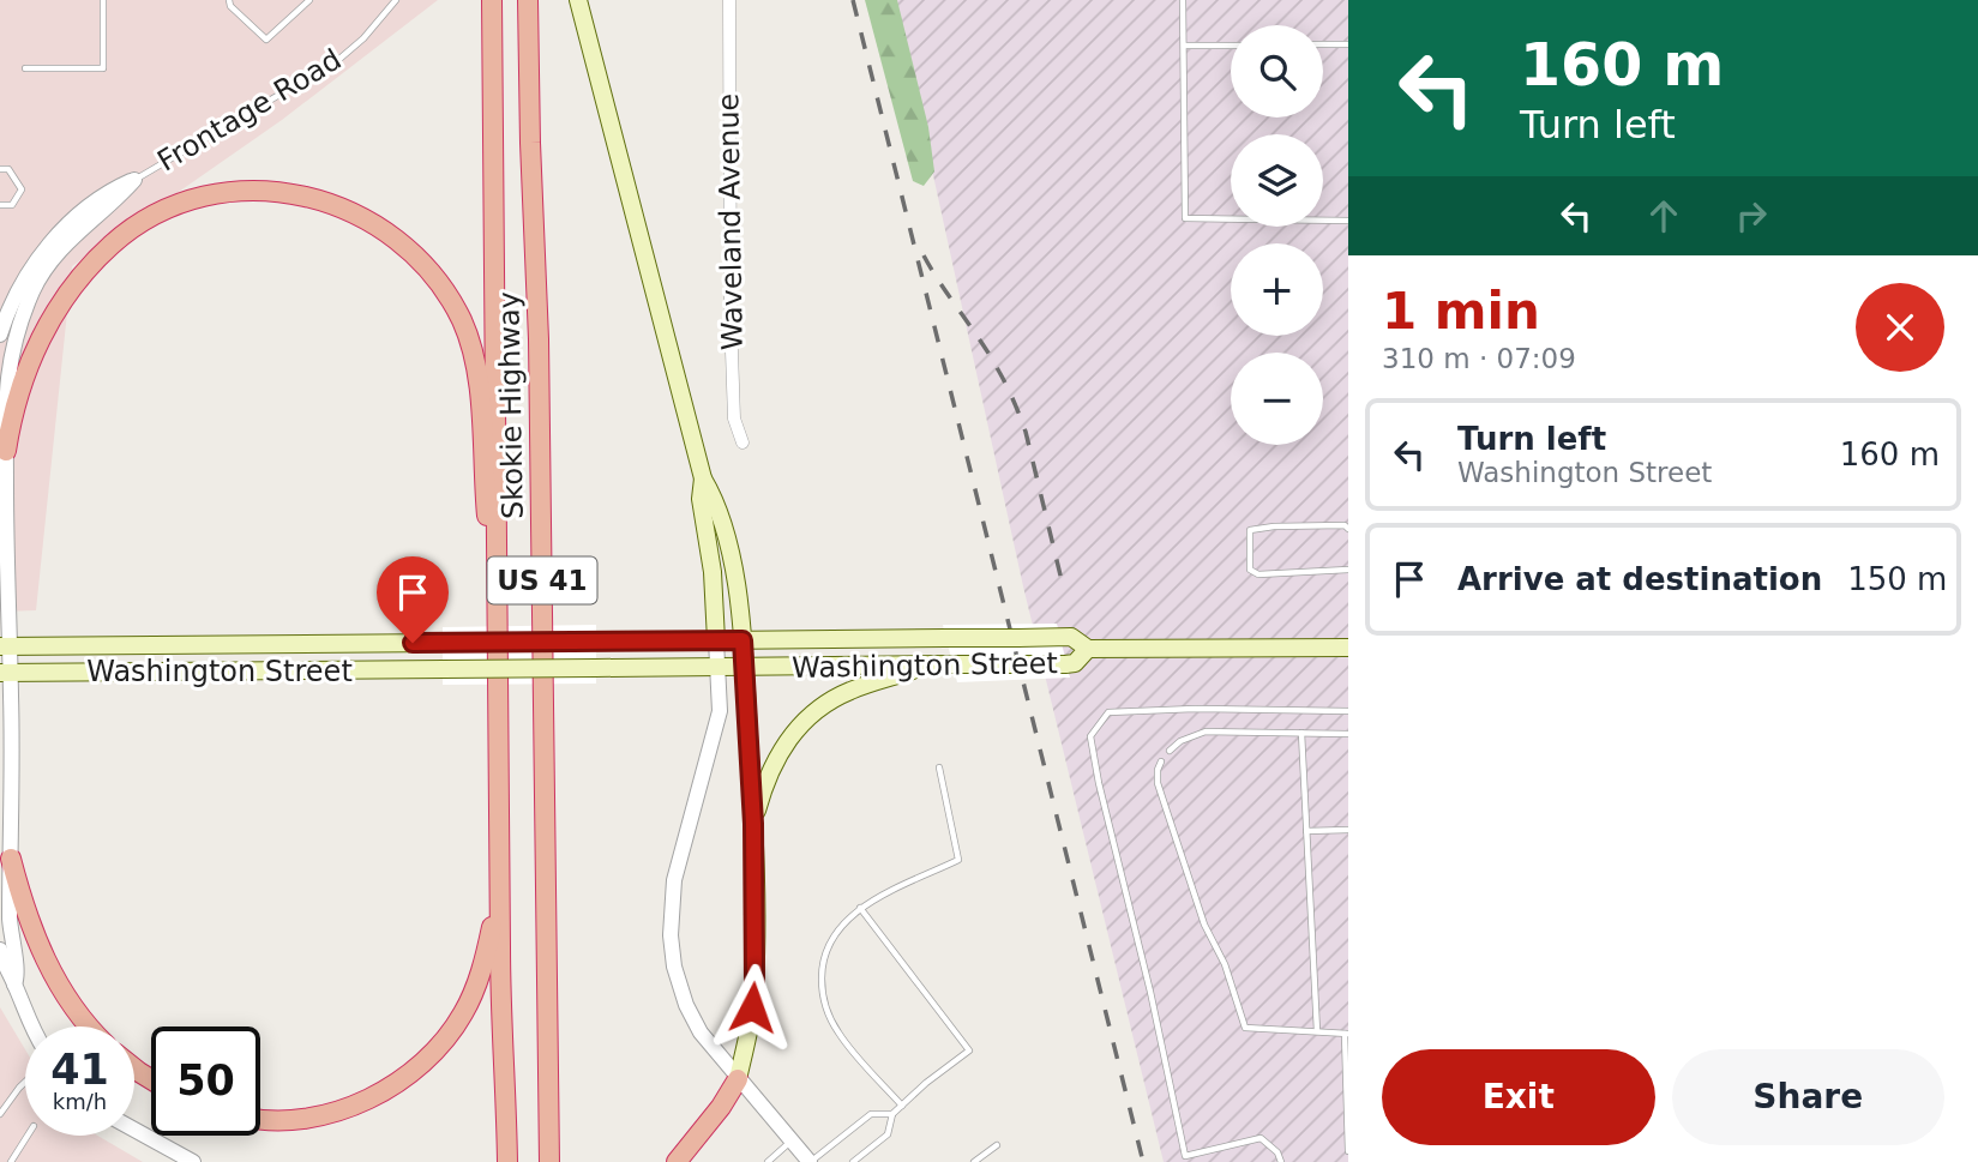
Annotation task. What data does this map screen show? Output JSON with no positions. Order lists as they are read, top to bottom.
{
  "streets": {
    "highway": ["Skokie Highway", "US 41"],
    "main road": ["Washington Street"],
    "street": ["Frontage Road", "Waveland Avenue"]
  },
  "crossings": [
    ["Frontage Road", "Washington Street"]
  ],
  "page": {
    "turn": ["160 m", "Turn left"],
    "map_buttons": ["+", "−"],
    "heading": ["1 min", "310 m · 07:09"],
    "list": [
      {
        "name": "Turn left",
        "note": "Washington Street",
        "value": "160 m"
      },
      {
        "name": "Arrive at destination",
        "value": "150 m"
      }
    ],
    "speed": "41 km/h",
    "limit": "50",
    "buttons": ["Exit", "Share"]
  }
}
